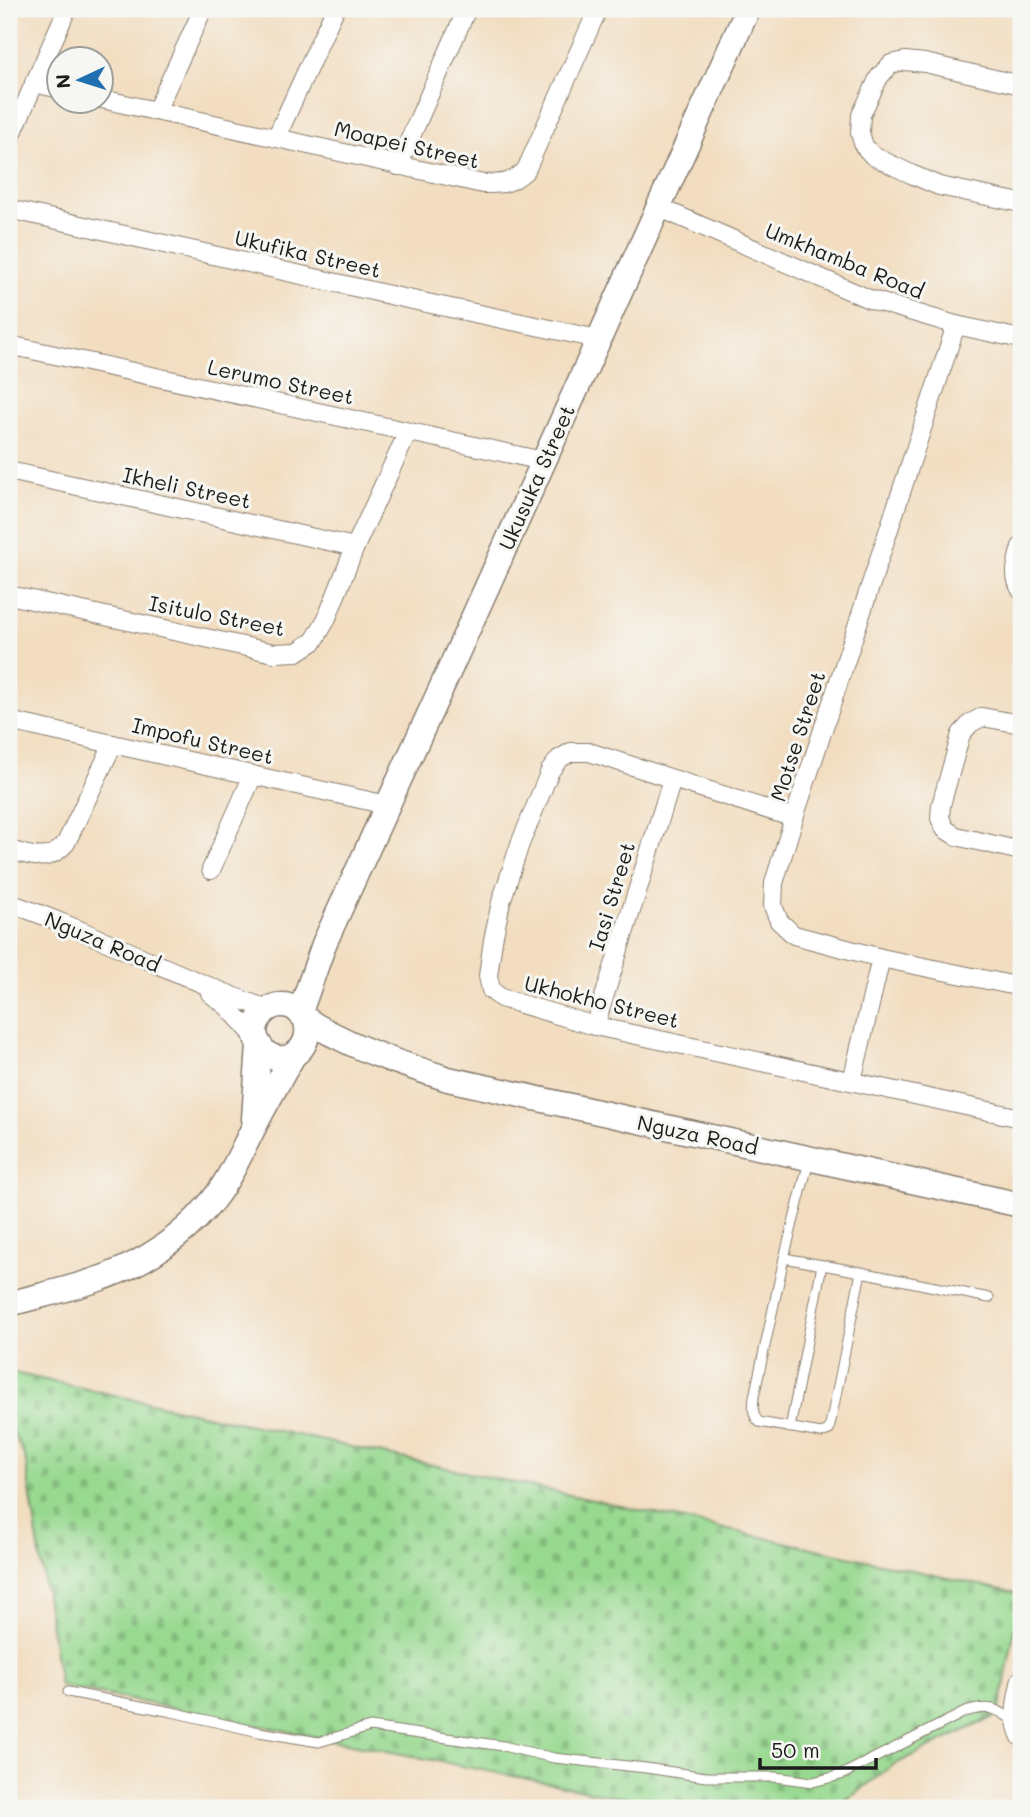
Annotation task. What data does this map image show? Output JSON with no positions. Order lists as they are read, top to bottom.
{
  "streets": {
    "street": [
      "Moapei Street",
      "Ukufika Street",
      "Umkhamba Road",
      "Lerumo Street",
      "Ukusuka Street",
      "Ikheli Street",
      "Isitulo Street",
      "Motse Street",
      "Impofu Street",
      "Iasi Street",
      "Nguza Road",
      "Ukhokho Street"
    ]
  },
  "crossings": [
    ["Ukufika Street", "Ukusuka Street"],
    ["Umkhamba Road", "Ukusuka Street"],
    ["Umkhamba Road", "Motse Street"],
    ["Lerumo Street", "Ukusuka Street"],
    ["Lerumo Street", "Isitulo Street"],
    ["Ukusuka Street", "Impofu Street"],
    ["Ukusuka Street", "Nguza Road"],
    ["Ikheli Street", "Isitulo Street"],
    ["Motse Street", "Ukhokho Street"],
    ["Iasi Street", "Ukhokho Street"]
  ],
  "scale_bar": "50 m",
  "north": "left"
}
